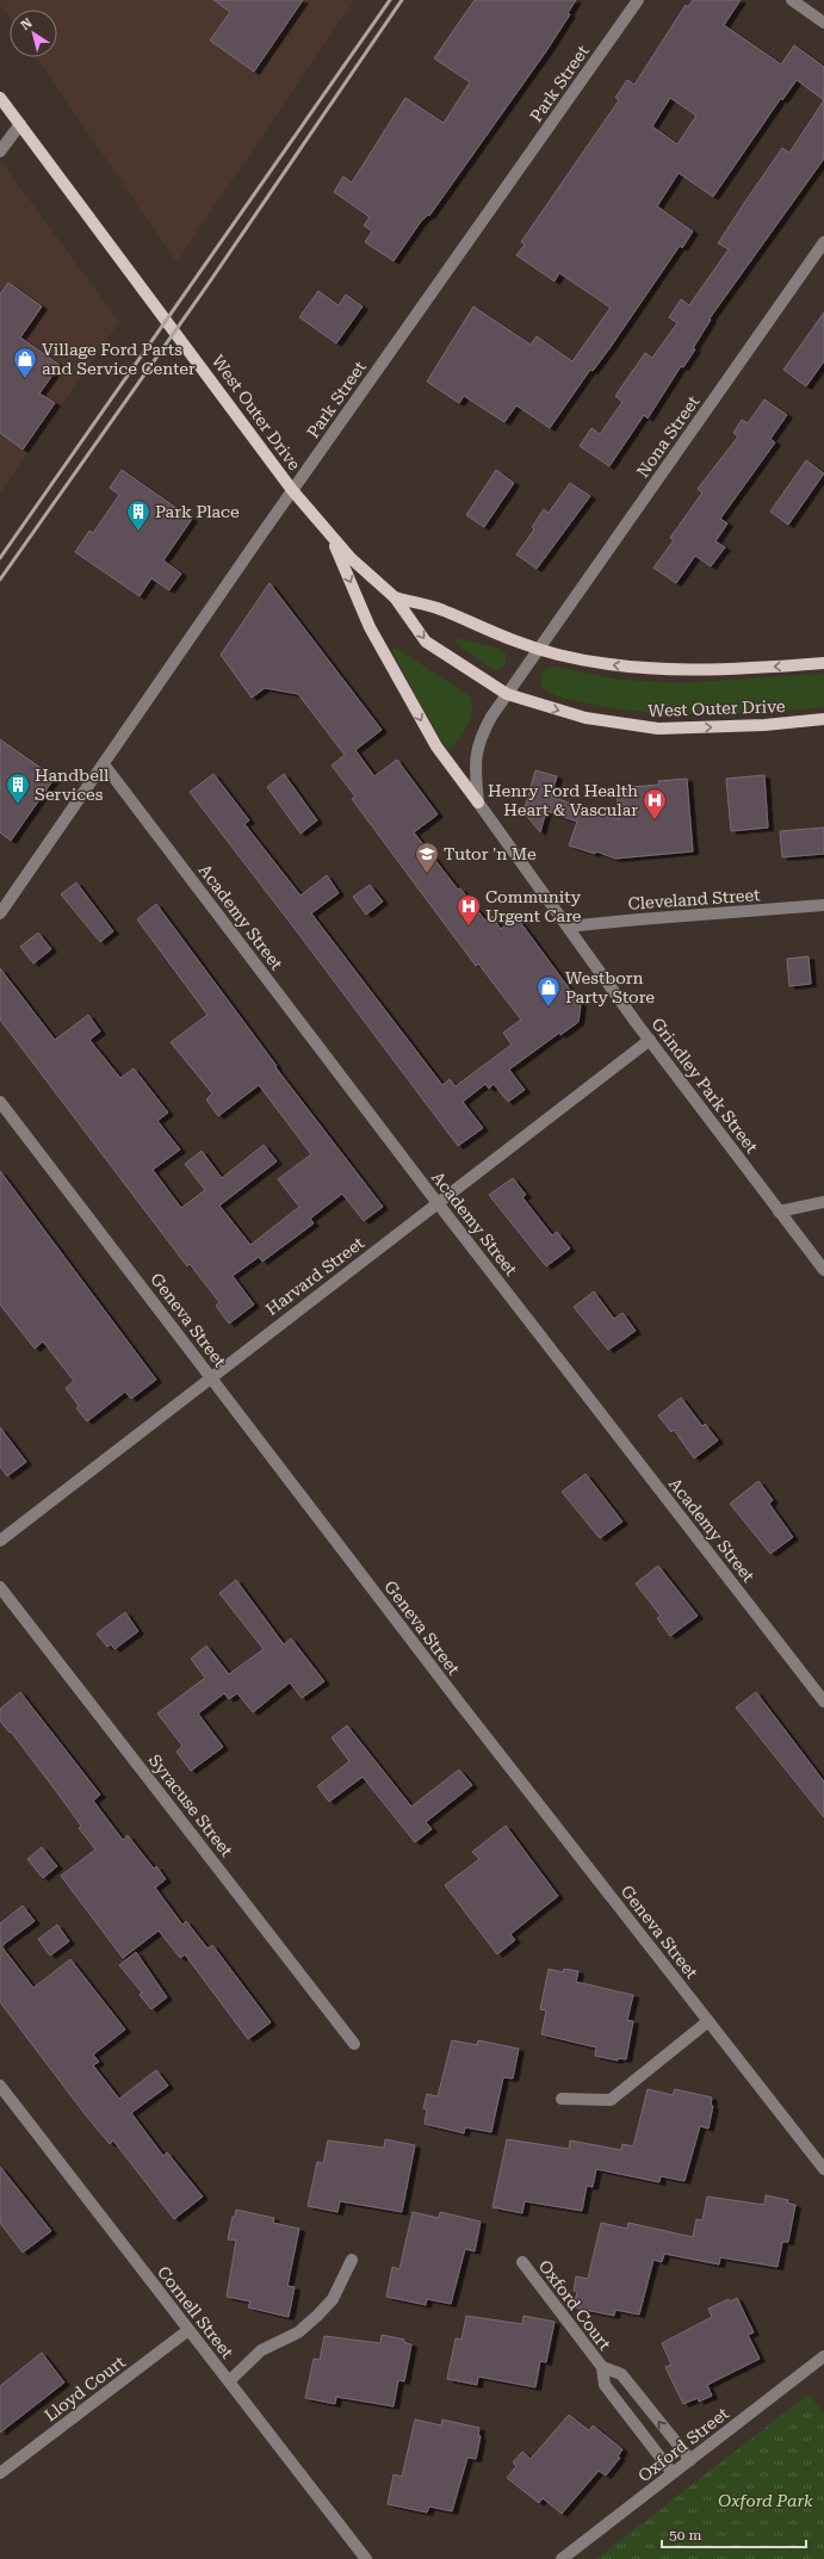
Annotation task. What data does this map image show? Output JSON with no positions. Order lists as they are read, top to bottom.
{
  "streets": {
    "main road": ["West Outer Drive"],
    "street": [
      "Park Street",
      "Nona Street",
      "Cleveland Street",
      "Academy Street",
      "Grindley Park Street",
      "Harvard Street",
      "Geneva Street",
      "Syracuse Street",
      "Oxford Court",
      "Cornell Street",
      "Lloyd Court",
      "Oxford Street"
    ]
  },
  "crossings": [
    ["Park Street", "West Outer Drive"],
    ["Park Street", "Academy Street"],
    ["West Outer Drive", "Nona Street"],
    ["Cleveland Street", "Grindley Park Street"],
    ["Academy Street", "Harvard Street"],
    ["Grindley Park Street", "Harvard Street"],
    ["Harvard Street", "Geneva Street"],
    ["Oxford Court", "Oxford Street"],
    ["Cornell Street", "Lloyd Court"]
  ],
  "parks": ["Oxford Park"],
  "places": {
    "shop": ["Village Ford Parts and Service Center", "Westborn Party Store"],
    "building": ["Park Place", "Handbell Services"],
    "hospital": ["Henry Ford Health Heart & Vascular", "Community Urgent Care"],
    "school or university": ["Tutor 'n Me"]
  },
  "scale_bar": "50 m",
  "north": "top left"
}
